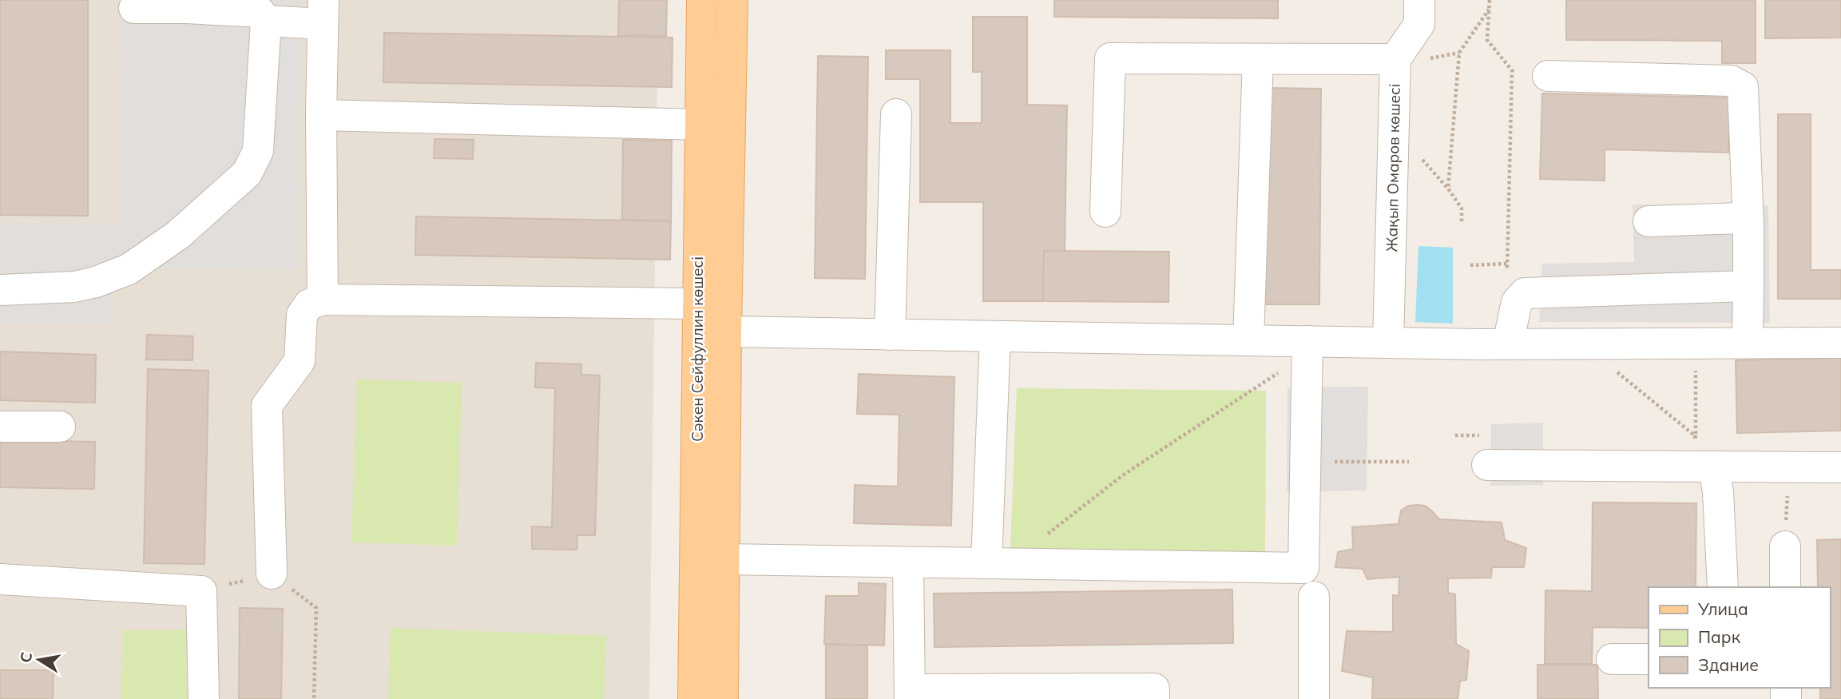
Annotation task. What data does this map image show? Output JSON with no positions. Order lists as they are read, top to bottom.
{
  "streets": {
    "main road": ["Сәкен Сейфуллин көшесі"],
    "lane": ["Жақып Омаров көшесі"]
  },
  "legend": ["Улица", "Парк", "Здание"],
  "north": "left"
}
